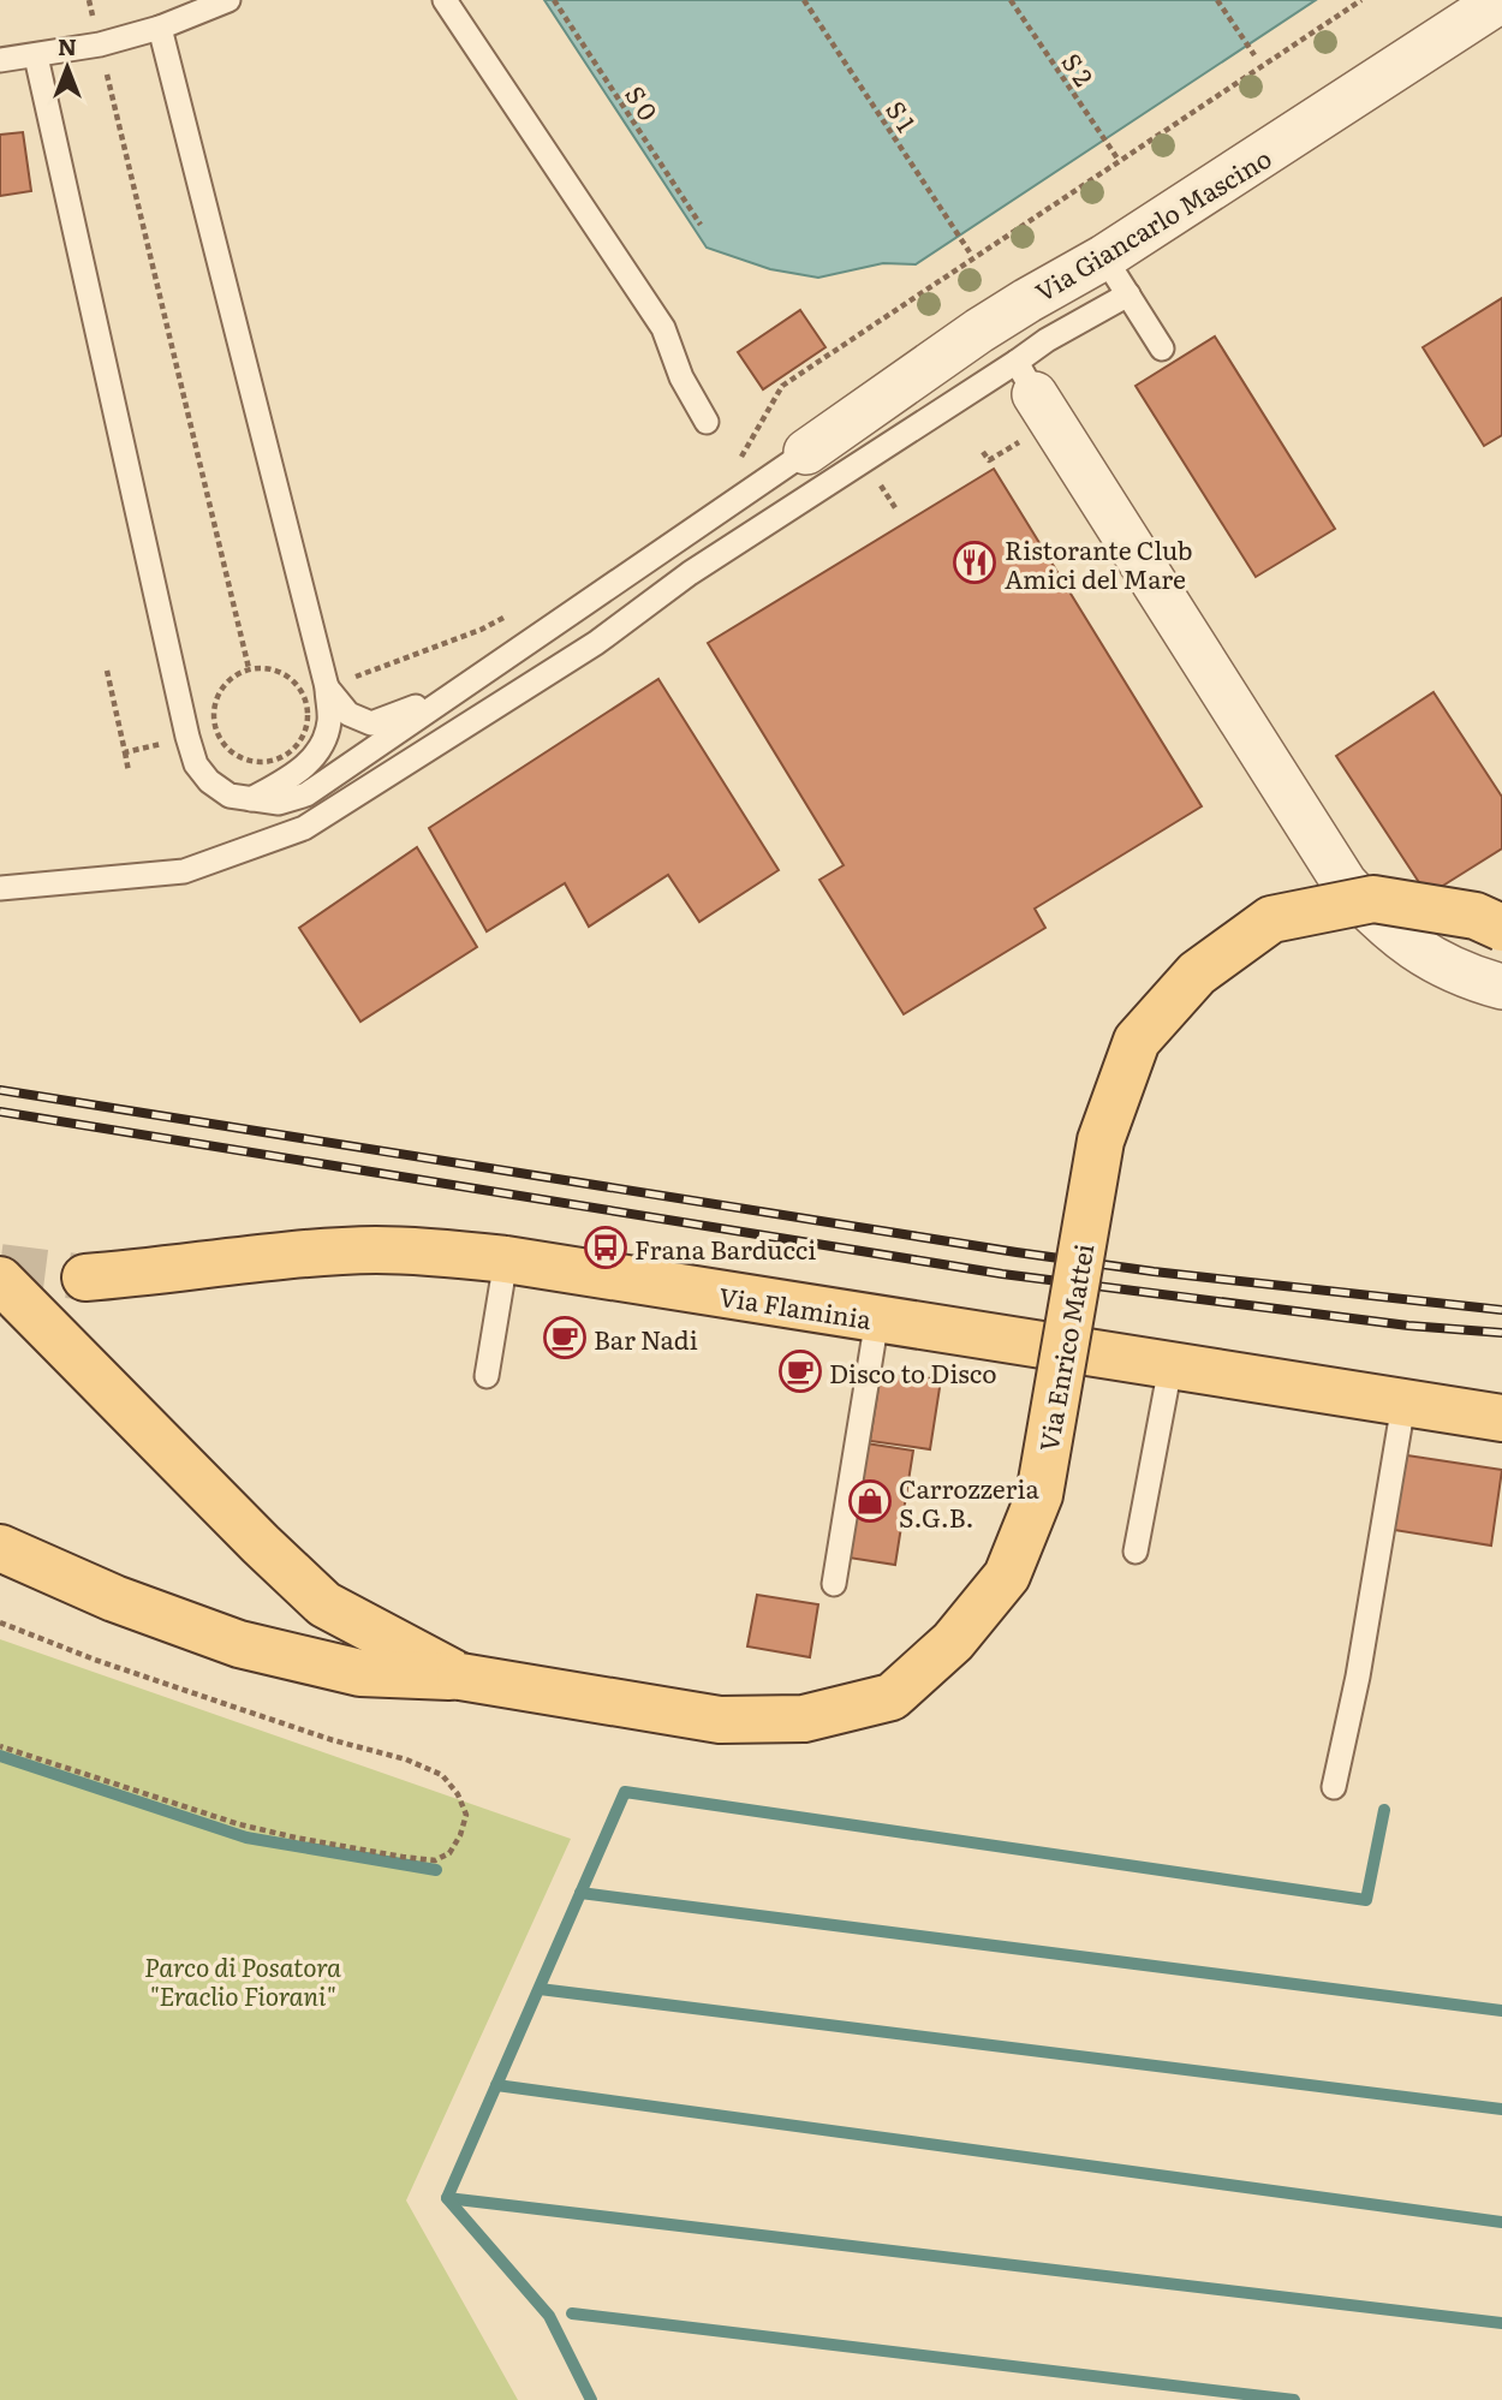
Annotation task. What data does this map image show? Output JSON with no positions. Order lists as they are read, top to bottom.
{
  "streets": {
    "main road": ["Via Flaminia", "Via Enrico Mattei"],
    "street": ["Via Giancarlo Mascino"],
    "path": ["S 2", "S 0", "S 1"]
  },
  "parks": ["Parco di Posatora \"Eraclio Fiorani\""],
  "places": {
    "restaurant": ["Ristorante Club Amici del Mare"],
    "bus stop": ["Frana Barducci"],
    "cafe": ["Bar Nadi", "Disco to Disco"],
    "shop": ["Carrozzeria S.G.B."]
  },
  "north": "top"
}
